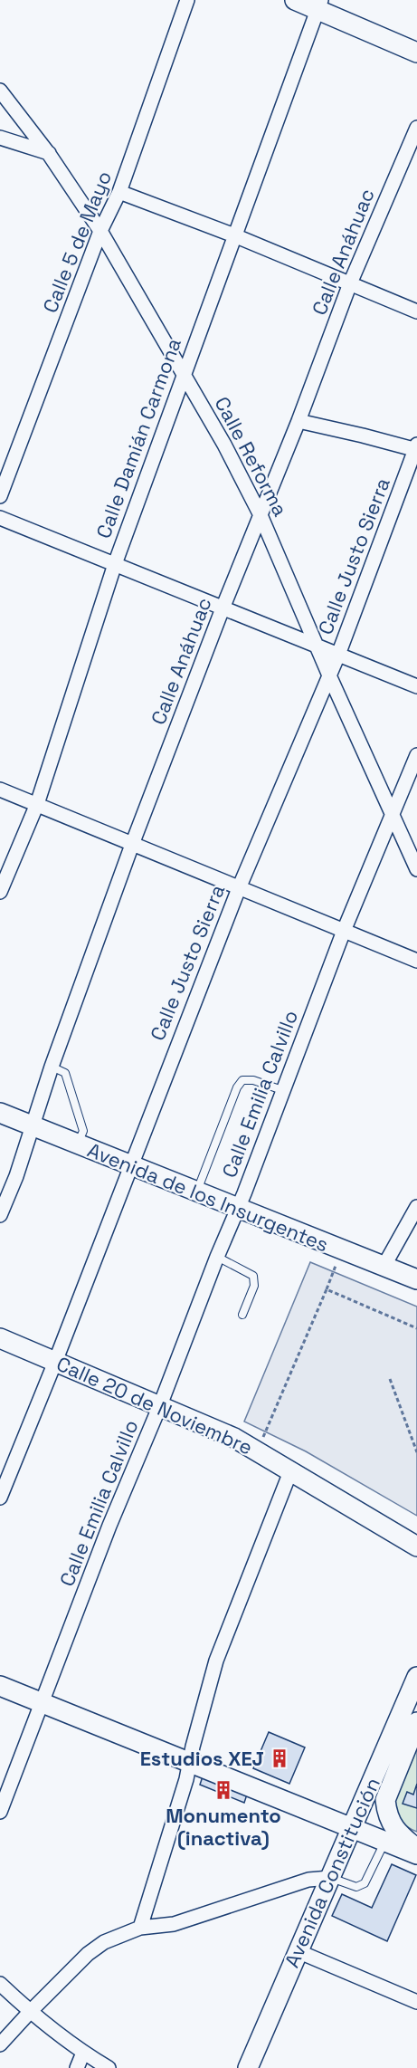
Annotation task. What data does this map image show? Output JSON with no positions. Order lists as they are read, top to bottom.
{
  "streets": {
    "main road": ["Avenida de los Insurgentes", "Calle 20 de Noviembre", "Avenida Constitución"],
    "street": [
      "Calle 5 de Mayo",
      "Calle Anáhuac",
      "Calle Damián Carmona",
      "Calle Reforma",
      "Calle Justo Sierra",
      "Calle Emilia Calvillo"
    ]
  },
  "crossings": [
    ["Calle 5 de Mayo", "Calle Reforma"],
    ["Calle Anáhuac", "Calle Reforma"],
    ["Calle Anáhuac", "Avenida de los Insurgentes"],
    ["Calle Damián Carmona", "Calle Reforma"],
    ["Calle Reforma", "Calle Justo Sierra"],
    ["Calle Reforma", "Calle Emilia Calvillo"],
    ["Calle Justo Sierra", "Avenida de los Insurgentes"],
    ["Calle Justo Sierra", "Calle 20 de Noviembre"],
    ["Calle Emilia Calvillo", "Avenida de los Insurgentes"],
    ["Calle Emilia Calvillo", "Calle 20 de Noviembre"]
  ],
  "places": {
    "building": ["Estudios XEJ", "Monumento (inactiva)"]
  }
}
